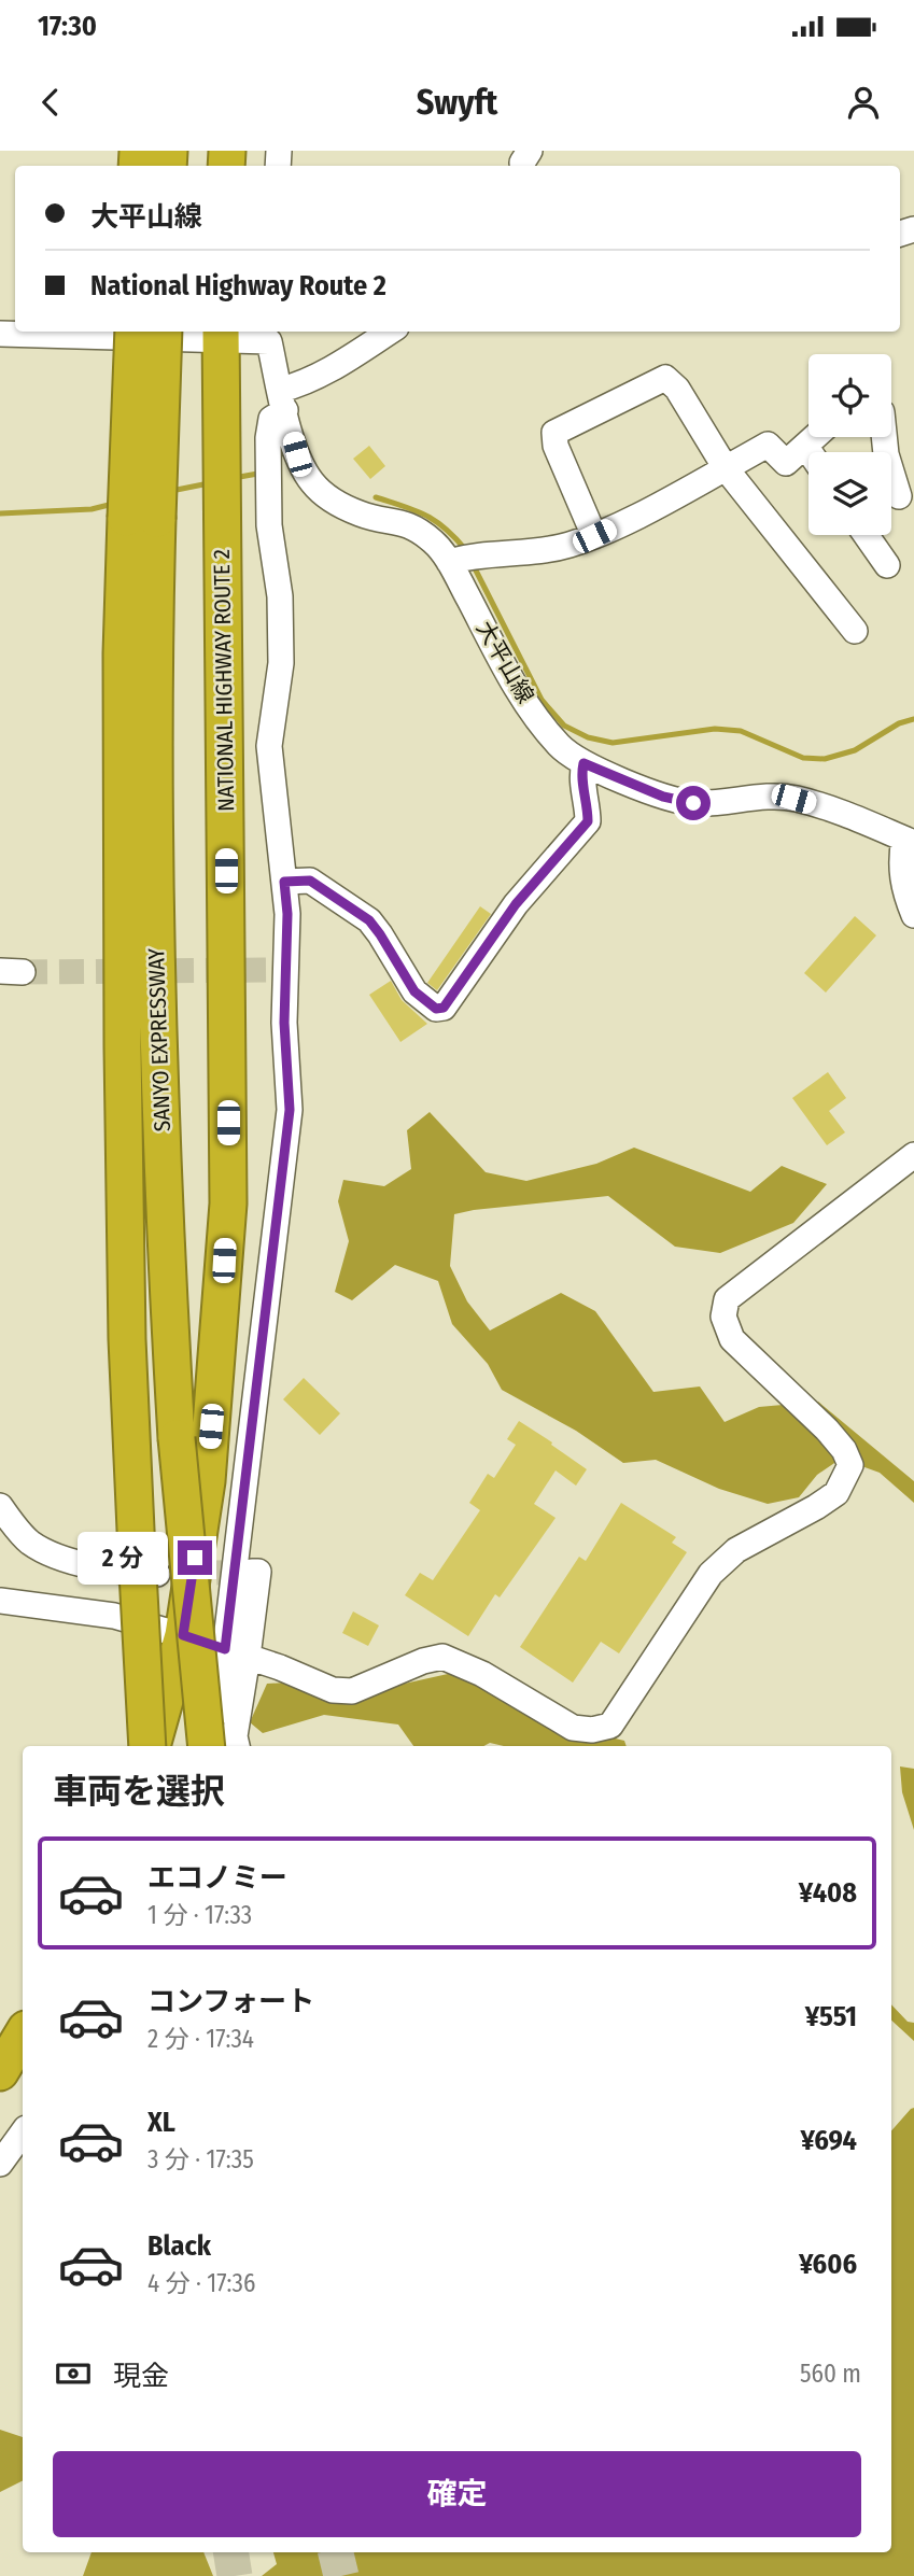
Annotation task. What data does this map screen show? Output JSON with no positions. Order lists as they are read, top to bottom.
{
  "streets": {
    "highway": ["NATIONAL HIGHWAY ROUTE 2", "SANYO EXPRESSWAY"],
    "street": ["大平山線"]
  },
  "crossings": [
    ["大平山線", "NATIONAL HIGHWAY ROUTE 2"]
  ],
  "page": {
    "status": "17:30",
    "header": "Swyft",
    "banner": ["大平山線", "National Highway Route 2"],
    "bubble": "2 分",
    "heading": "車両を選択",
    "list": [
      {
        "name": "エコノミー",
        "note": "1 分 · 17:33",
        "value": "¥408"
      },
      {
        "name": "コンフォート",
        "note": "2 分 · 17:34",
        "value": "¥551"
      },
      {
        "name": "XL",
        "note": "3 分 · 17:35",
        "value": "¥694"
      },
      {
        "name": "Black",
        "note": "4 分 · 17:36",
        "value": "¥606"
      }
    ],
    "pay": ["現金", "560 m"],
    "buttons": "確定"
  }
}
